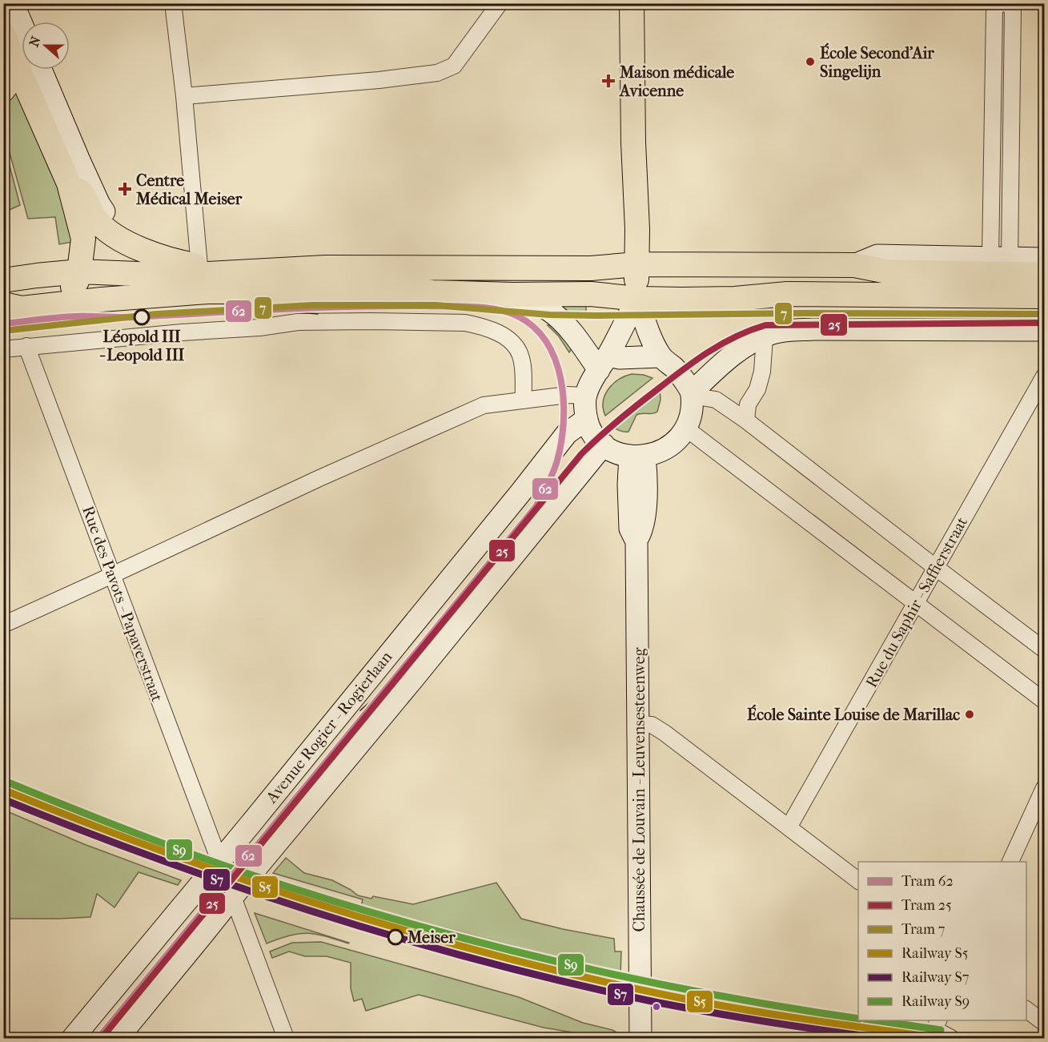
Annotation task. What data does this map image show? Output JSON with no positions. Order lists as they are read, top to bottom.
{
  "streets": {
    "street": [
      "Rue du Saphir - Saffierstraat",
      "Rue des Pavots - Papaverstraat",
      "Avenue Rogier - Rogierlaan",
      "Chaussée de Louvain - Leuvensesteenweg"
    ]
  },
  "crossings": [
    ["Rue des Pavots - Papaverstraat", "Avenue Rogier - Rogierlaan"],
    ["Avenue Rogier - Rogierlaan", "Chaussée de Louvain - Leuvensesteenweg"]
  ],
  "places": {
    "other": [
      "École Second'Air Singelijn",
      "Léopold III - Leopold III",
      "École Sainte Louise de Marillac",
      "Meiser"
    ],
    "health": ["Maison médicale Avicenne", "Centre Médical Meiser"]
  },
  "lines": [
    "tram line 7",
    "tram line 62",
    "tram line 25",
    "rail line S9",
    "rail line S5",
    "rail line S7"
  ],
  "legend": [
    "Tram 62",
    "Tram 25",
    "Tram 7",
    "Railway S5",
    "Railway S7",
    "Railway S9"
  ],
  "north": "left"
}
